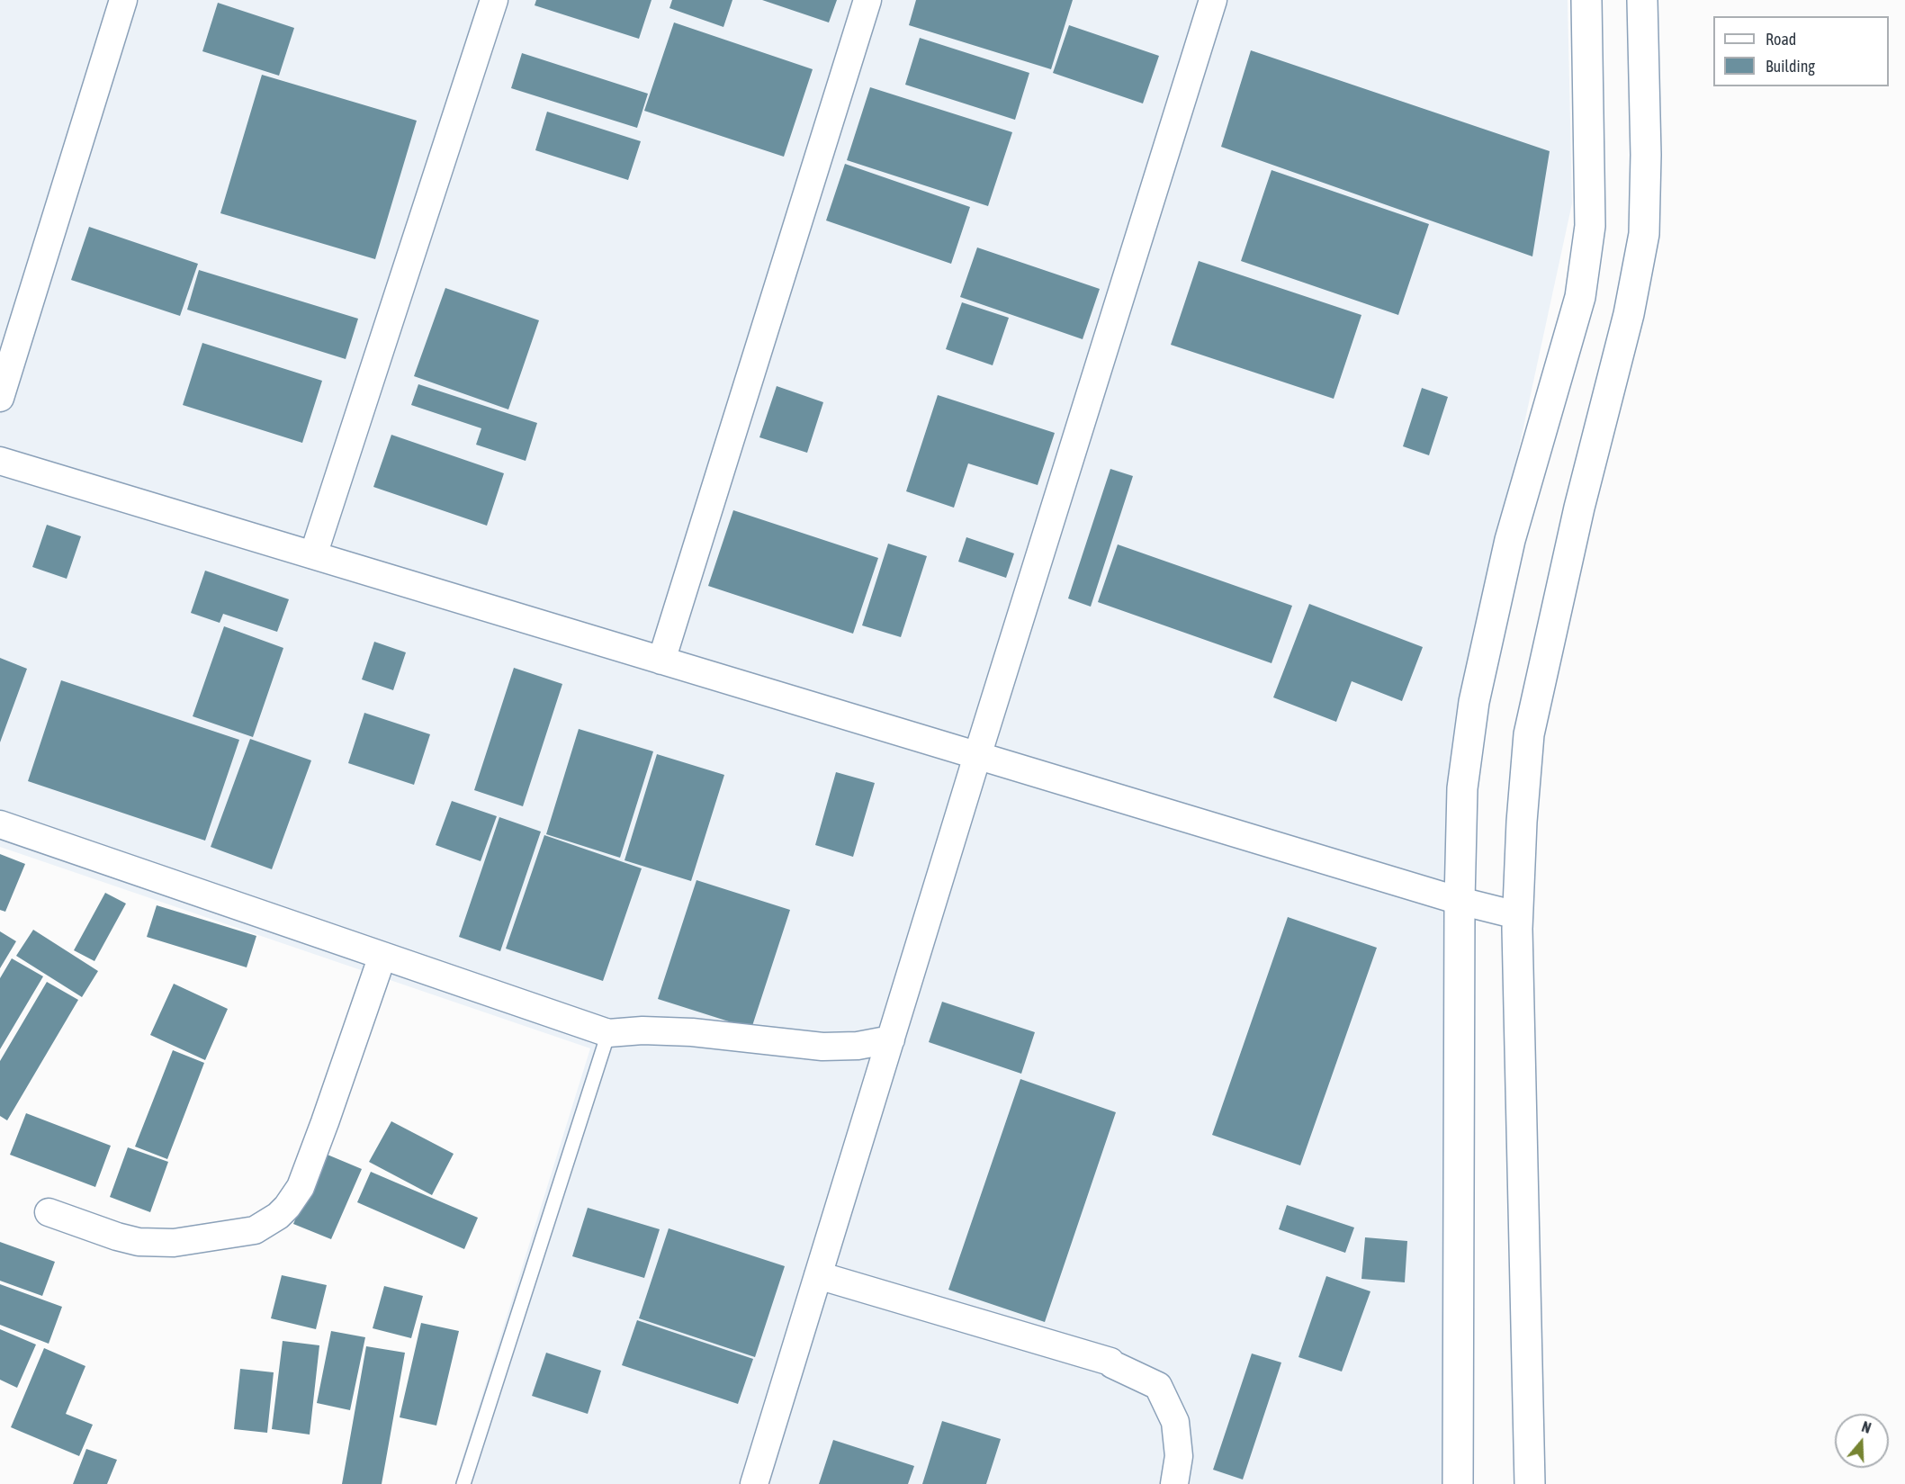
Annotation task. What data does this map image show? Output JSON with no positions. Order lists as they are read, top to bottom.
{
  "legend": ["Road", "Building"],
  "north": "top"
}
